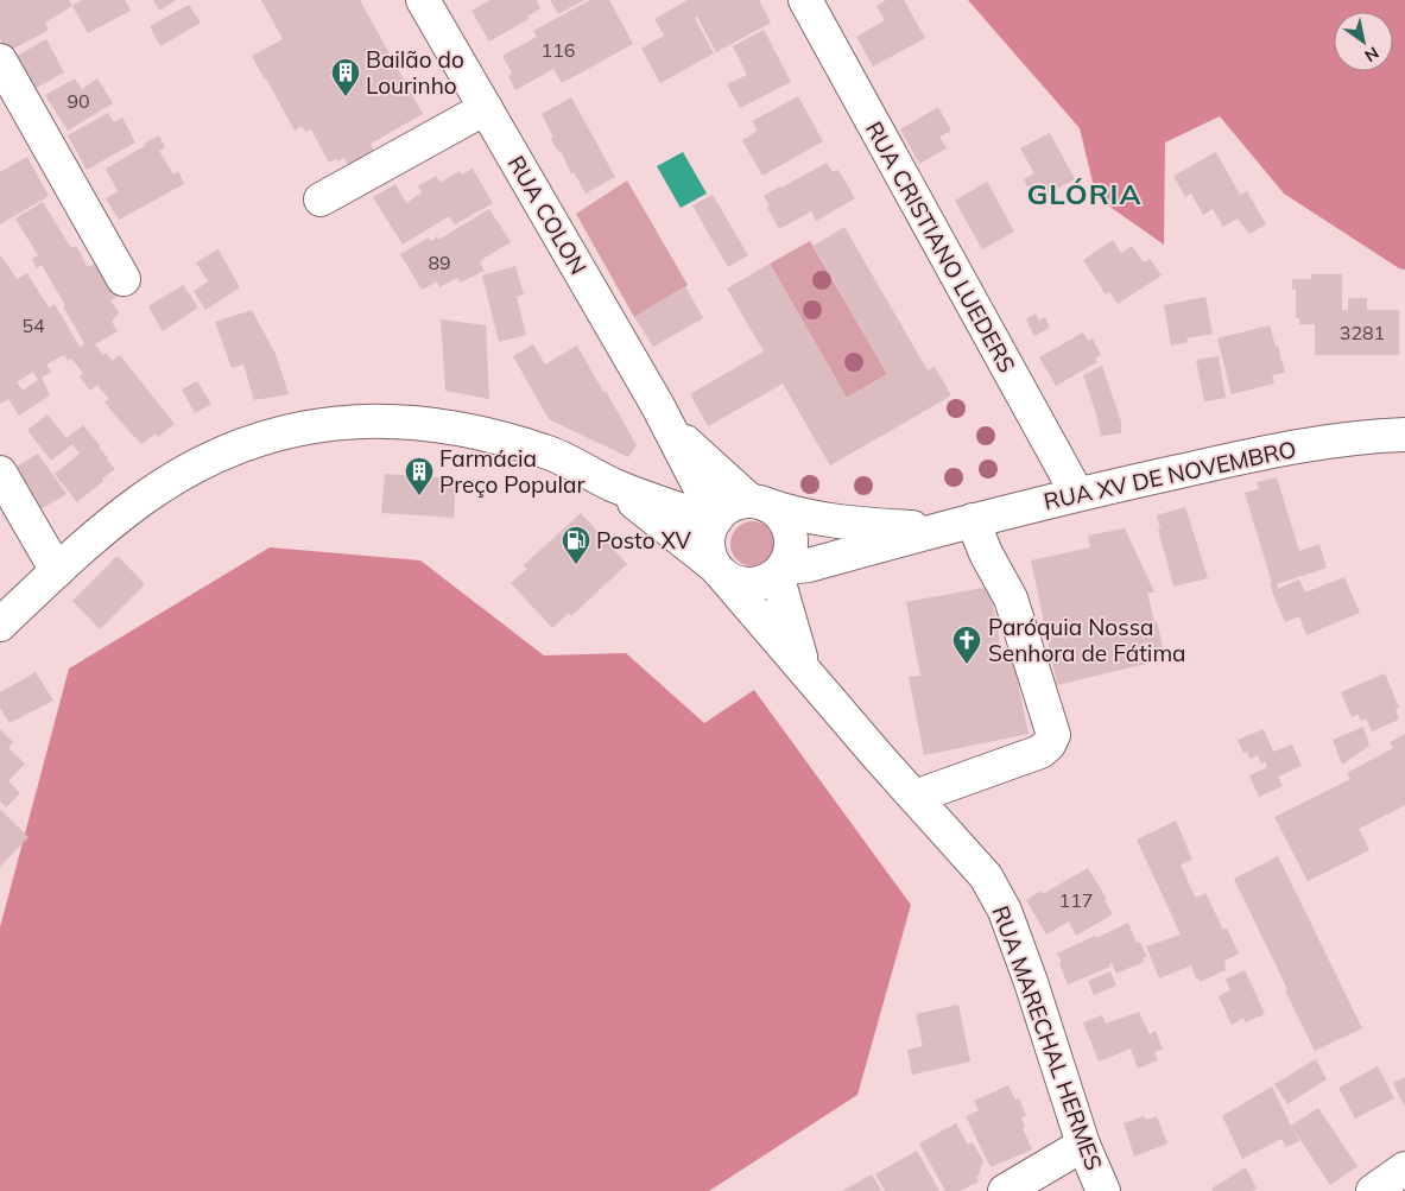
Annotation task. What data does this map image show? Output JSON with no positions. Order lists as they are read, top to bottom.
{
  "streets": {
    "street": [
      "RUA COLON",
      "RUA CRISTIANO LUEDERS",
      "RUA XV DE NOVEMBRO",
      "RUA MARECHAL HERMES"
    ]
  },
  "crossings": [
    ["RUA COLON", "RUA XV DE NOVEMBRO"],
    ["RUA COLON", "RUA MARECHAL HERMES"],
    ["RUA CRISTIANO LUEDERS", "RUA XV DE NOVEMBRO"],
    ["RUA XV DE NOVEMBRO", "RUA MARECHAL HERMES"]
  ],
  "districts": ["GLÓRIA"],
  "places": {
    "building": ["Bailão do Lourinho", "Farmácia Preço Popular"],
    "fuel station": ["Posto XV"],
    "church": ["Paróquia Nossa Senhora de Fátima"]
  },
  "house_numbers": [
    "116",
    "90",
    "89",
    "54",
    "3281",
    "117"
  ],
  "north": "bottom right"
}
